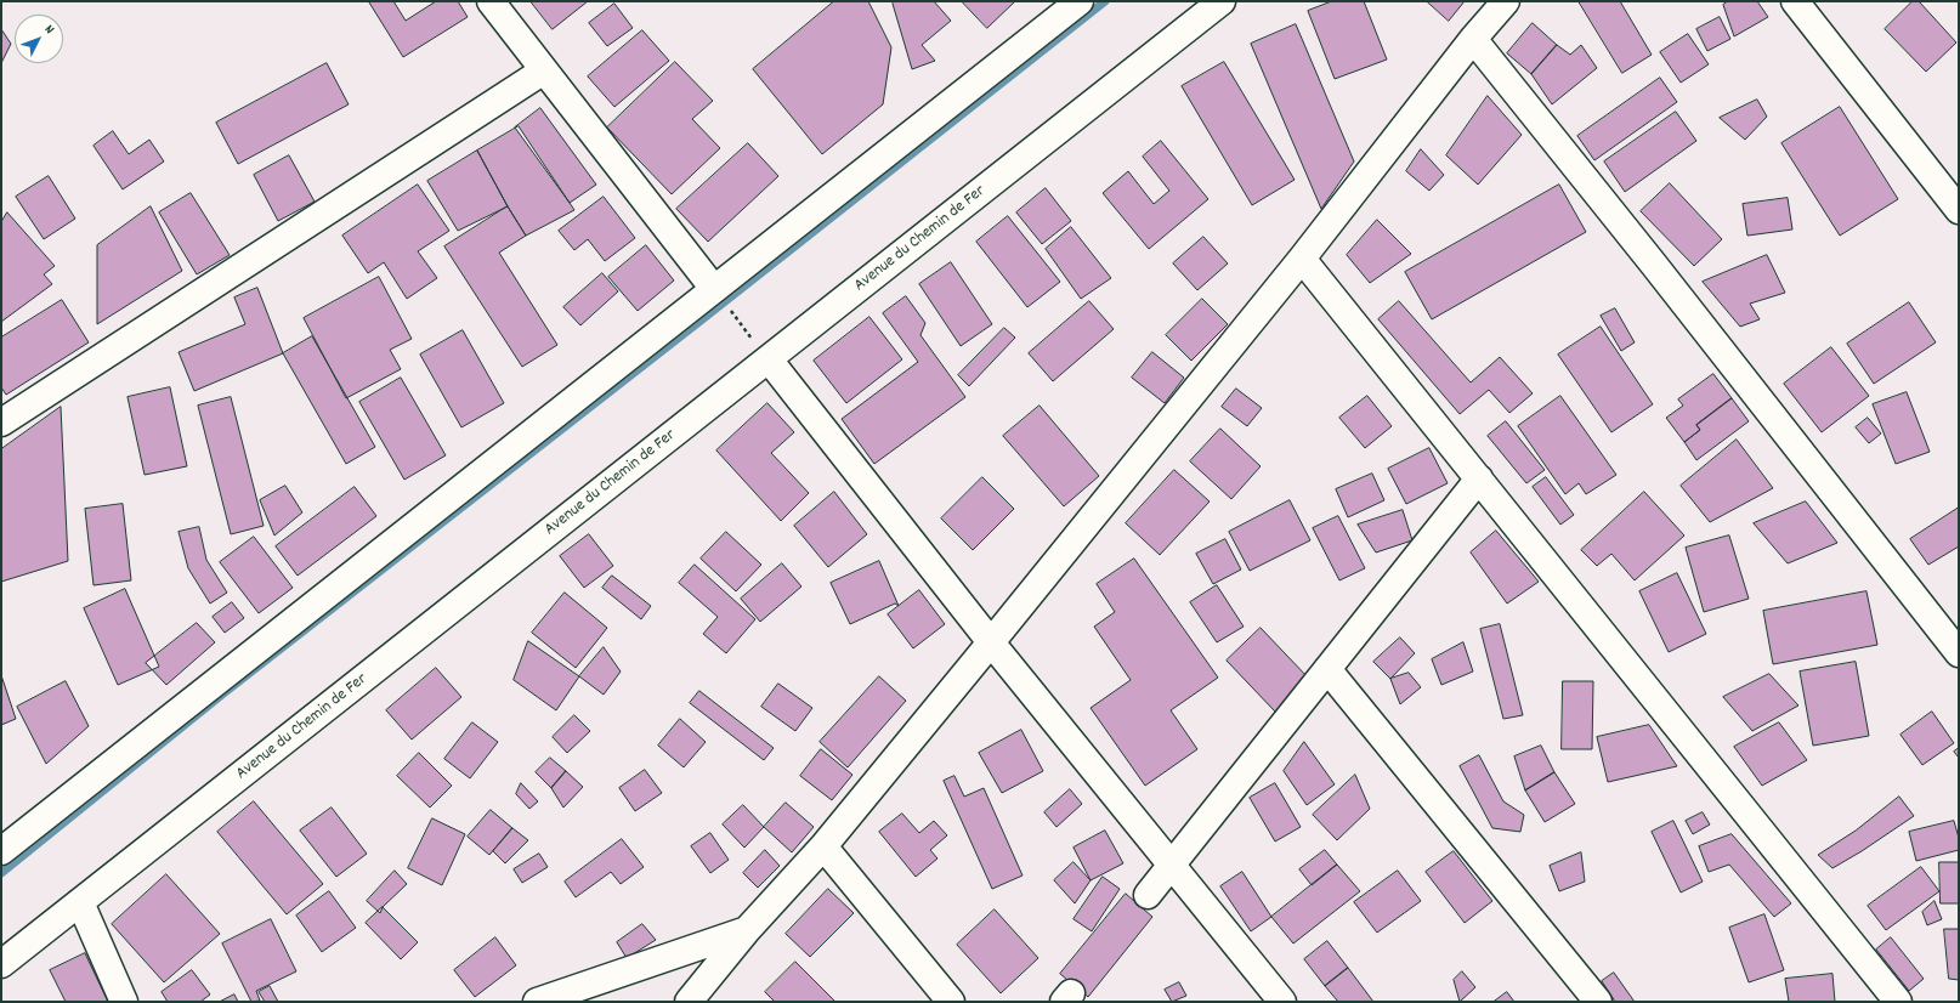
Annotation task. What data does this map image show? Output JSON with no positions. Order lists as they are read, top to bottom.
{
  "streets": {
    "street": ["Avenue du Chemin de Fer"]
  },
  "north": "top right"
}
